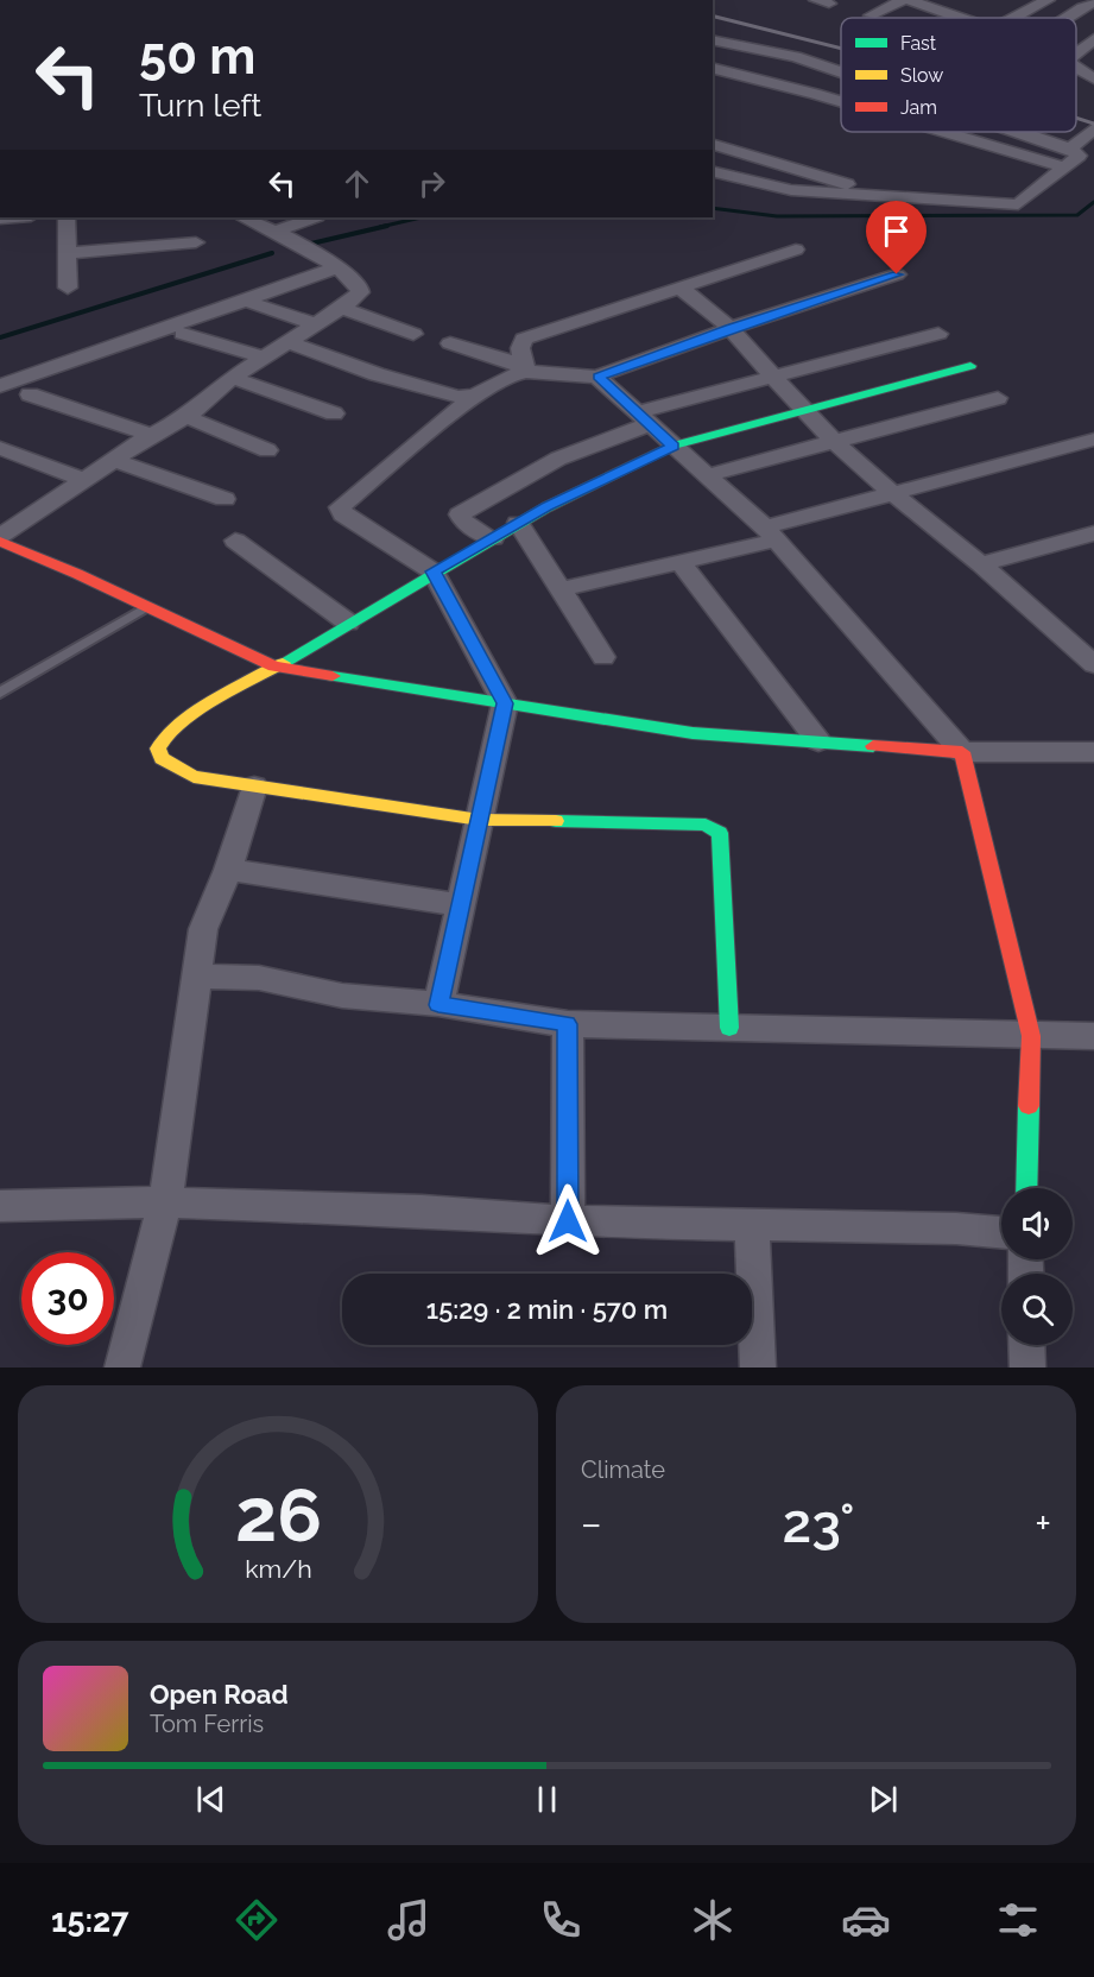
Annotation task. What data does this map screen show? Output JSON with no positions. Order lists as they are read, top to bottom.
{
  "legend": ["Fast", "Slow", "Jam"],
  "page": {
    "turn": ["50 m", "Turn left"],
    "limit": "30",
    "trip": "15:29 · 2 min · 570 m",
    "tile": "Climate",
    "heat": ["−", "23°", "+"],
    "song": ["Open Road", "Tom Ferris"],
    "tabs": "15:27",
    "gauge": ["26", "km/h"]
  }
}
